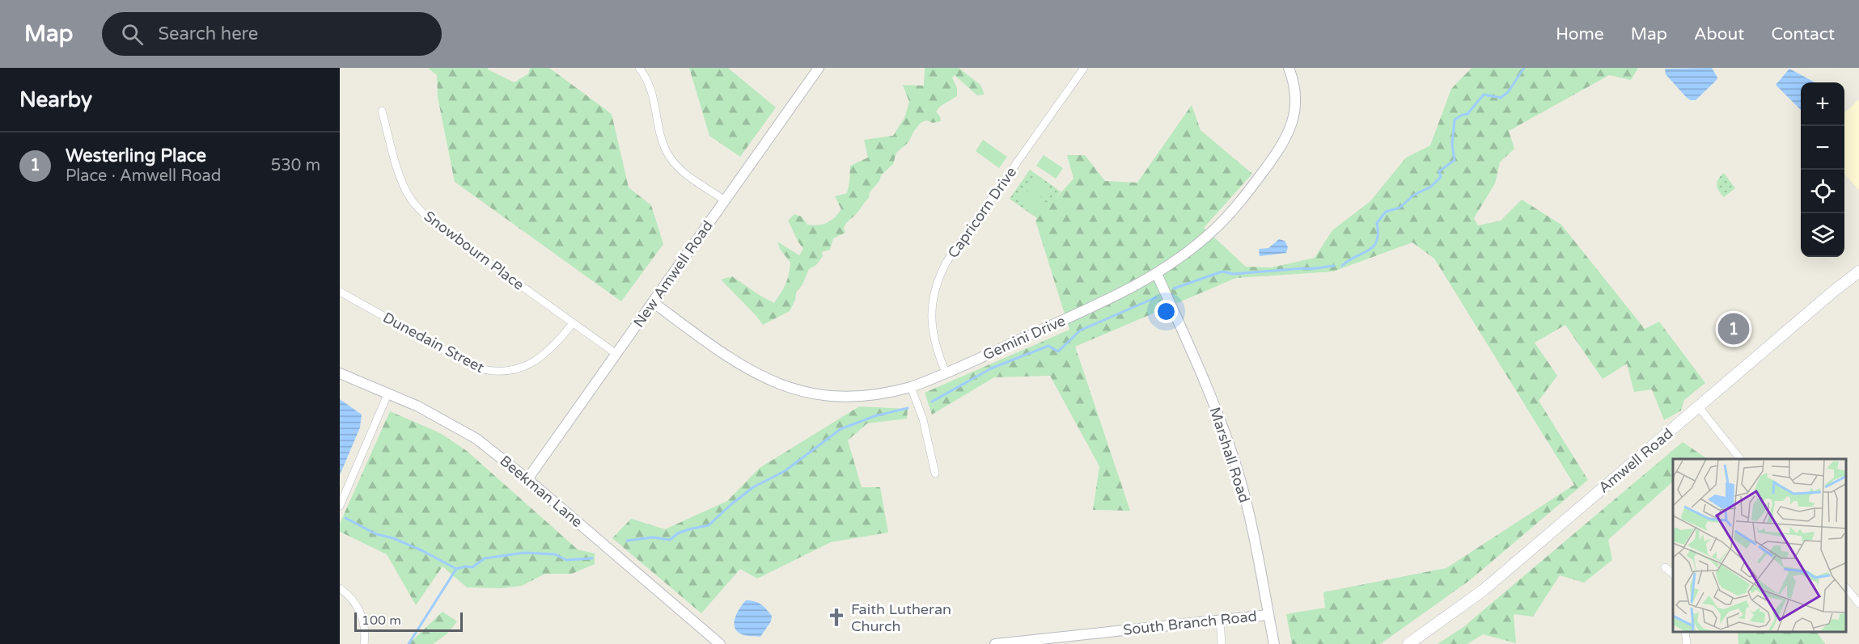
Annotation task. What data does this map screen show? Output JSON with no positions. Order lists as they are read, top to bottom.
{
  "streets": {
    "main road": ["Amwell Road"],
    "street": [
      "Capricorn Drive",
      "Snowbourn Place",
      "New Amwell Road",
      "Gemini Drive",
      "Dunedain Street",
      "Marshall Road",
      "Beekman Lane",
      "South Branch Road"
    ]
  },
  "crossings": [
    ["Capricorn Drive", "Gemini Drive"],
    ["Snowbourn Place", "New Amwell Road"],
    ["Snowbourn Place", "Dunedain Street"],
    ["New Amwell Road", "Gemini Drive"],
    ["New Amwell Road", "Beekman Lane"],
    ["Gemini Drive", "Marshall Road"],
    ["Marshall Road", "South Branch Road"]
  ],
  "places": {
    "church": ["Faith Lutheran Church"]
  },
  "scale_bar": "100 m",
  "page": {
    "header": "Map",
    "search": "Search here",
    "nav": [
      "Home",
      "Map",
      "About",
      "Contact"
    ],
    "heading": "Nearby",
    "map_buttons": ["+", "−"],
    "list": [
      {
        "mark": "1",
        "name": "Westerling Place",
        "note": "Place · Amwell Road",
        "value": "530 m"
      }
    ],
    "pins": "1",
    "scale": "100 m"
  }
}
